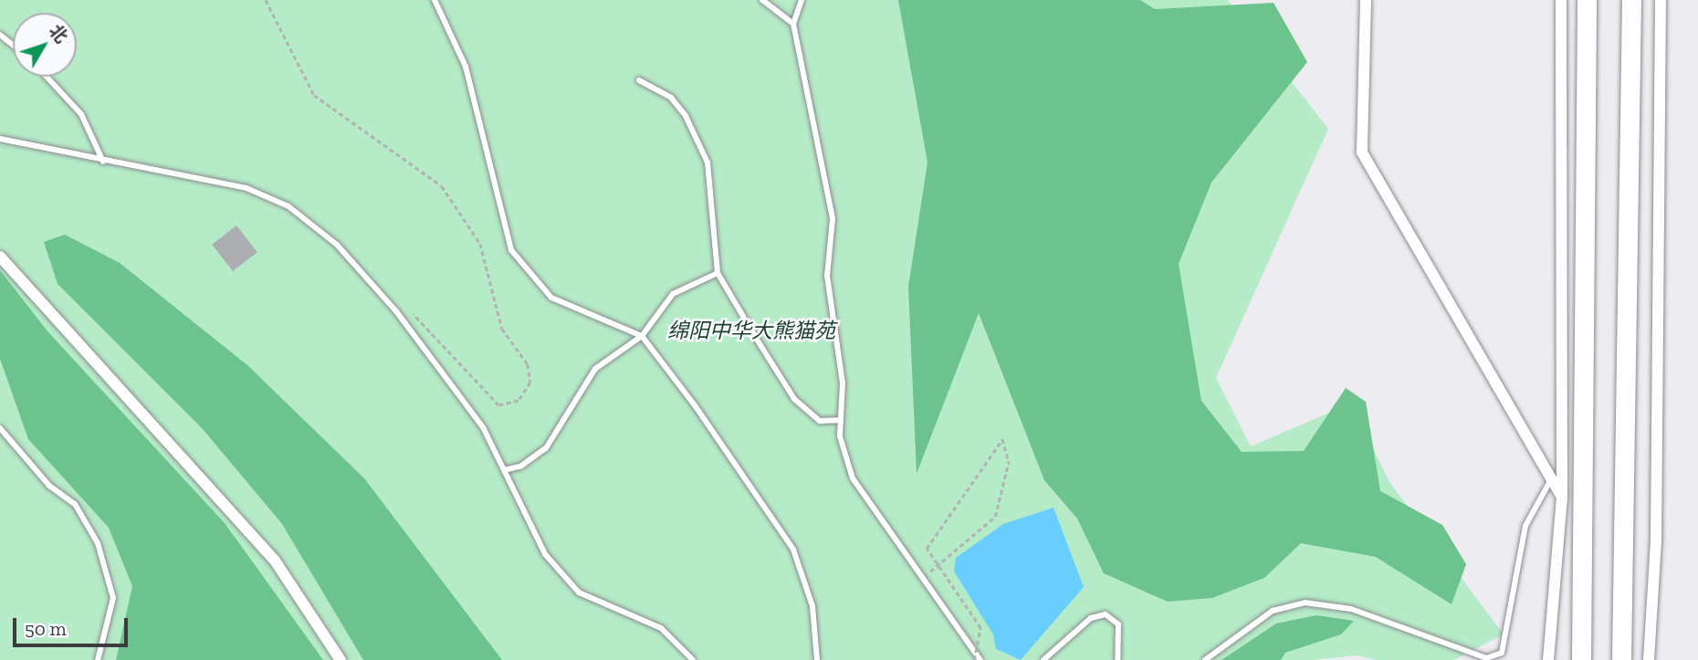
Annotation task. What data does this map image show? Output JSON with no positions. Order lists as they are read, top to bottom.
{
  "parks": ["绵阳中华大熊猫苑"],
  "scale_bar": "50 m",
  "north": "top right"
}
